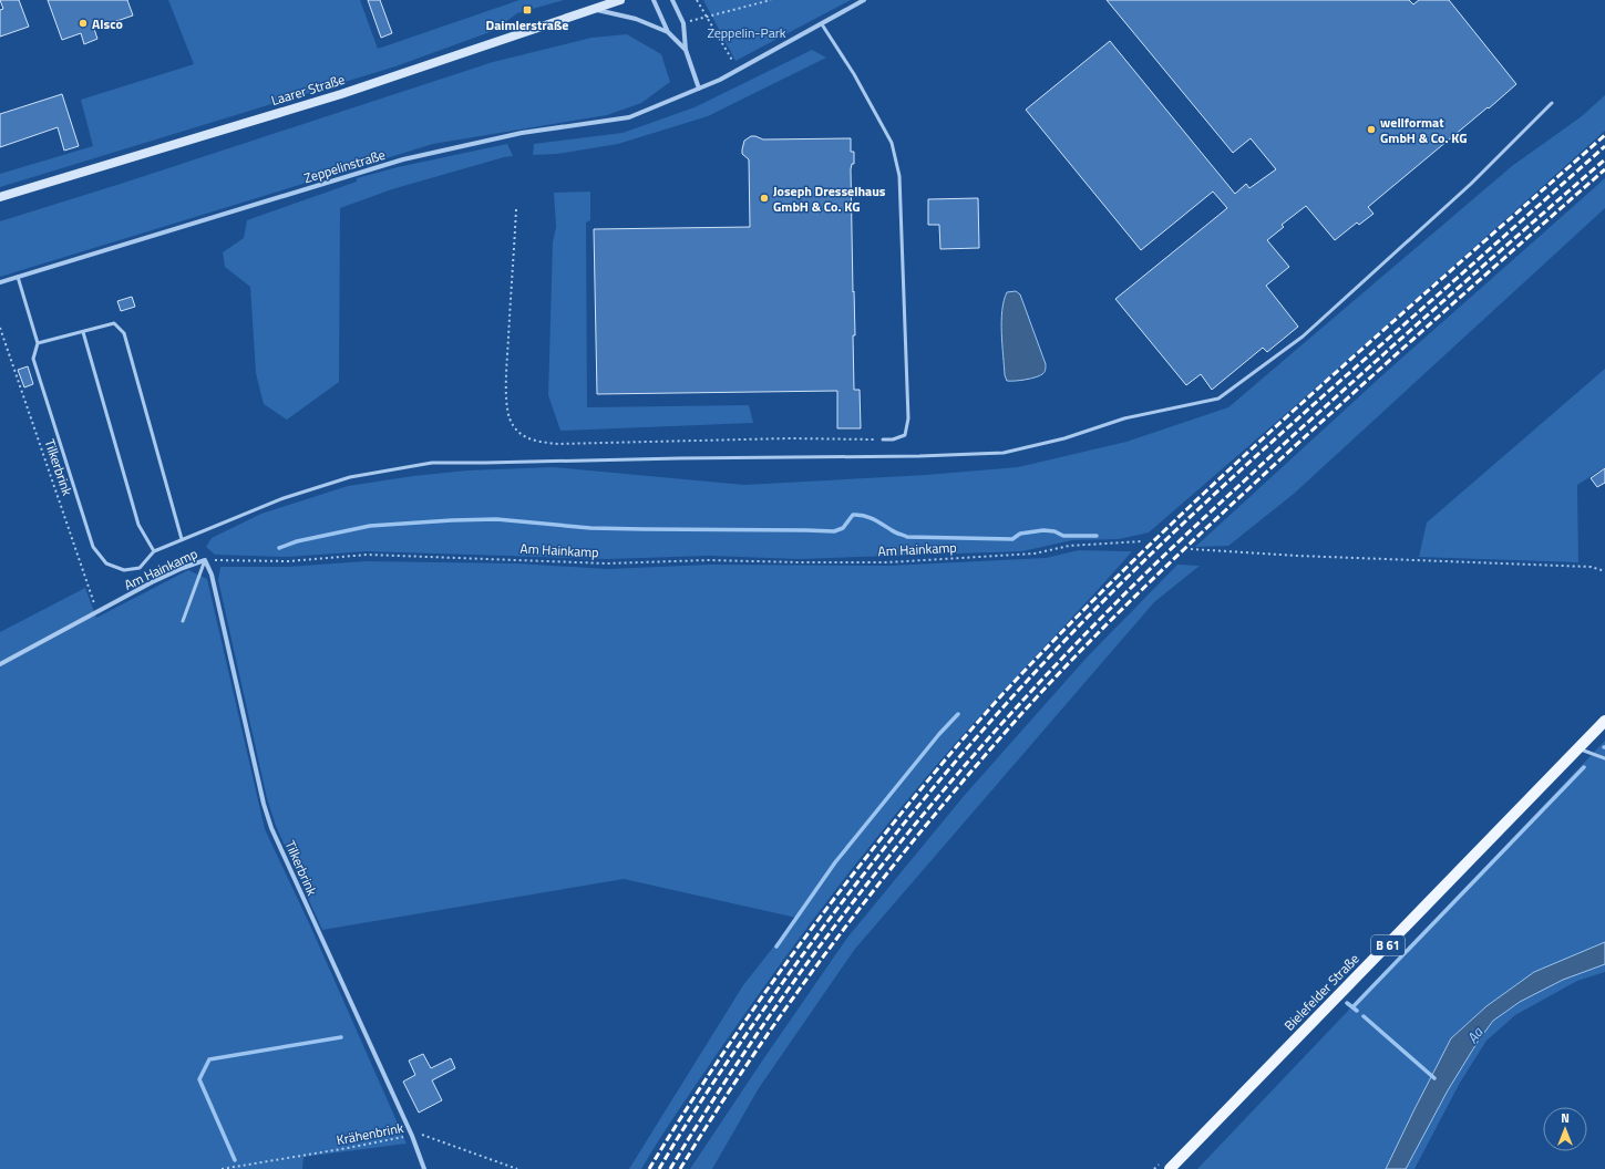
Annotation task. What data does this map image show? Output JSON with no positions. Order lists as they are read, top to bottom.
{
  "streets": {
    "main road": ["Laarer Straße", "B 61", "Bielefelder Straße"],
    "street": ["Zeppelinstraße", "Tilkerbrink", "Am Hainkamp"],
    "path": ["Krähenbrink"]
  },
  "crossings": [
    ["Tilkerbrink", "Am Hainkamp"],
    ["Tilkerbrink", "Krähenbrink"]
  ],
  "water": ["Aa"],
  "parks": ["Zeppelin-Park"],
  "places": {
    "transit": ["Daimlerstraße"],
    "other": ["Alsco", "wellformat GmbH & Co. KG", "Joseph Dresselhaus GmbH & Co. KG"]
  },
  "north": "top"
}
